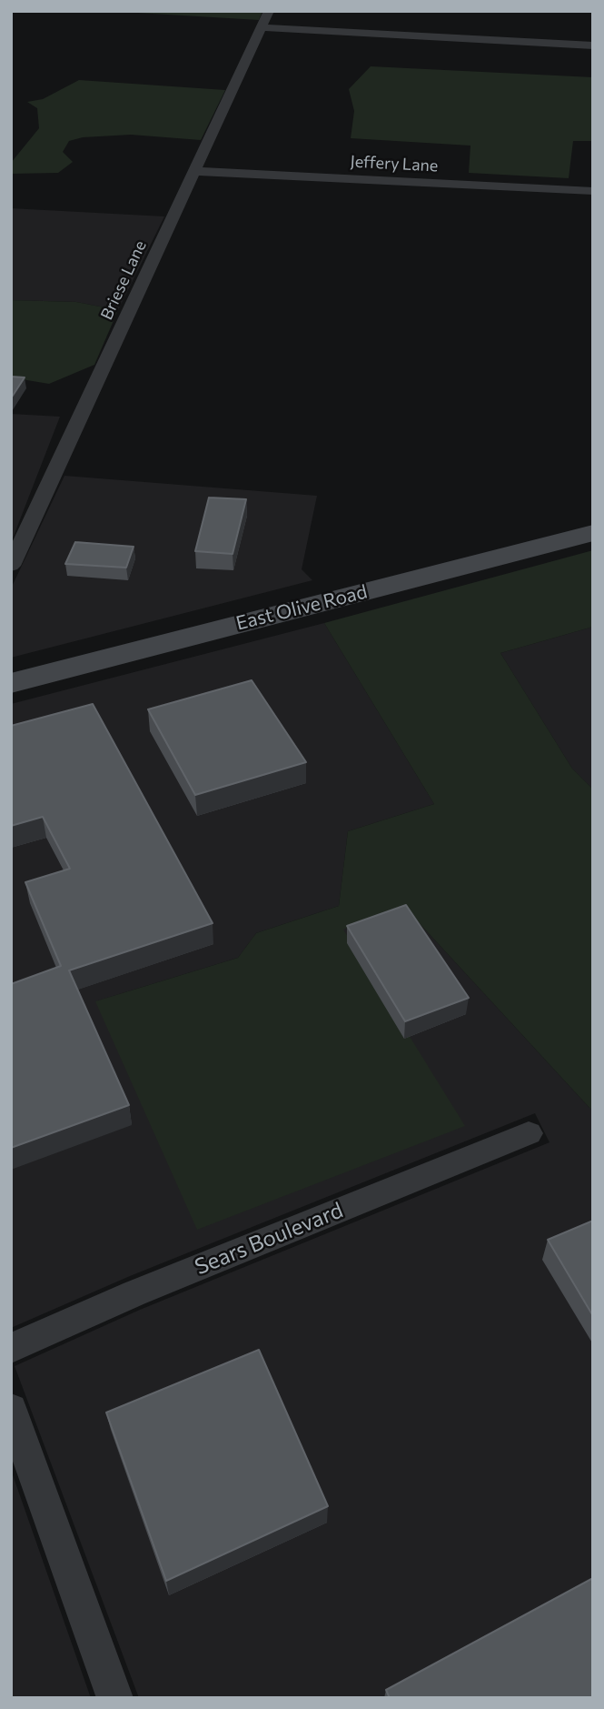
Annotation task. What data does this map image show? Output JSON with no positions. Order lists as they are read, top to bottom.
{
  "streets": {
    "street": [
      "Jeffery Lane",
      "Briese Lane",
      "East Olive Road",
      "Sears Boulevard"
    ]
  },
  "crossings": [
    ["Jeffery Lane", "Briese Lane"]
  ]
}
